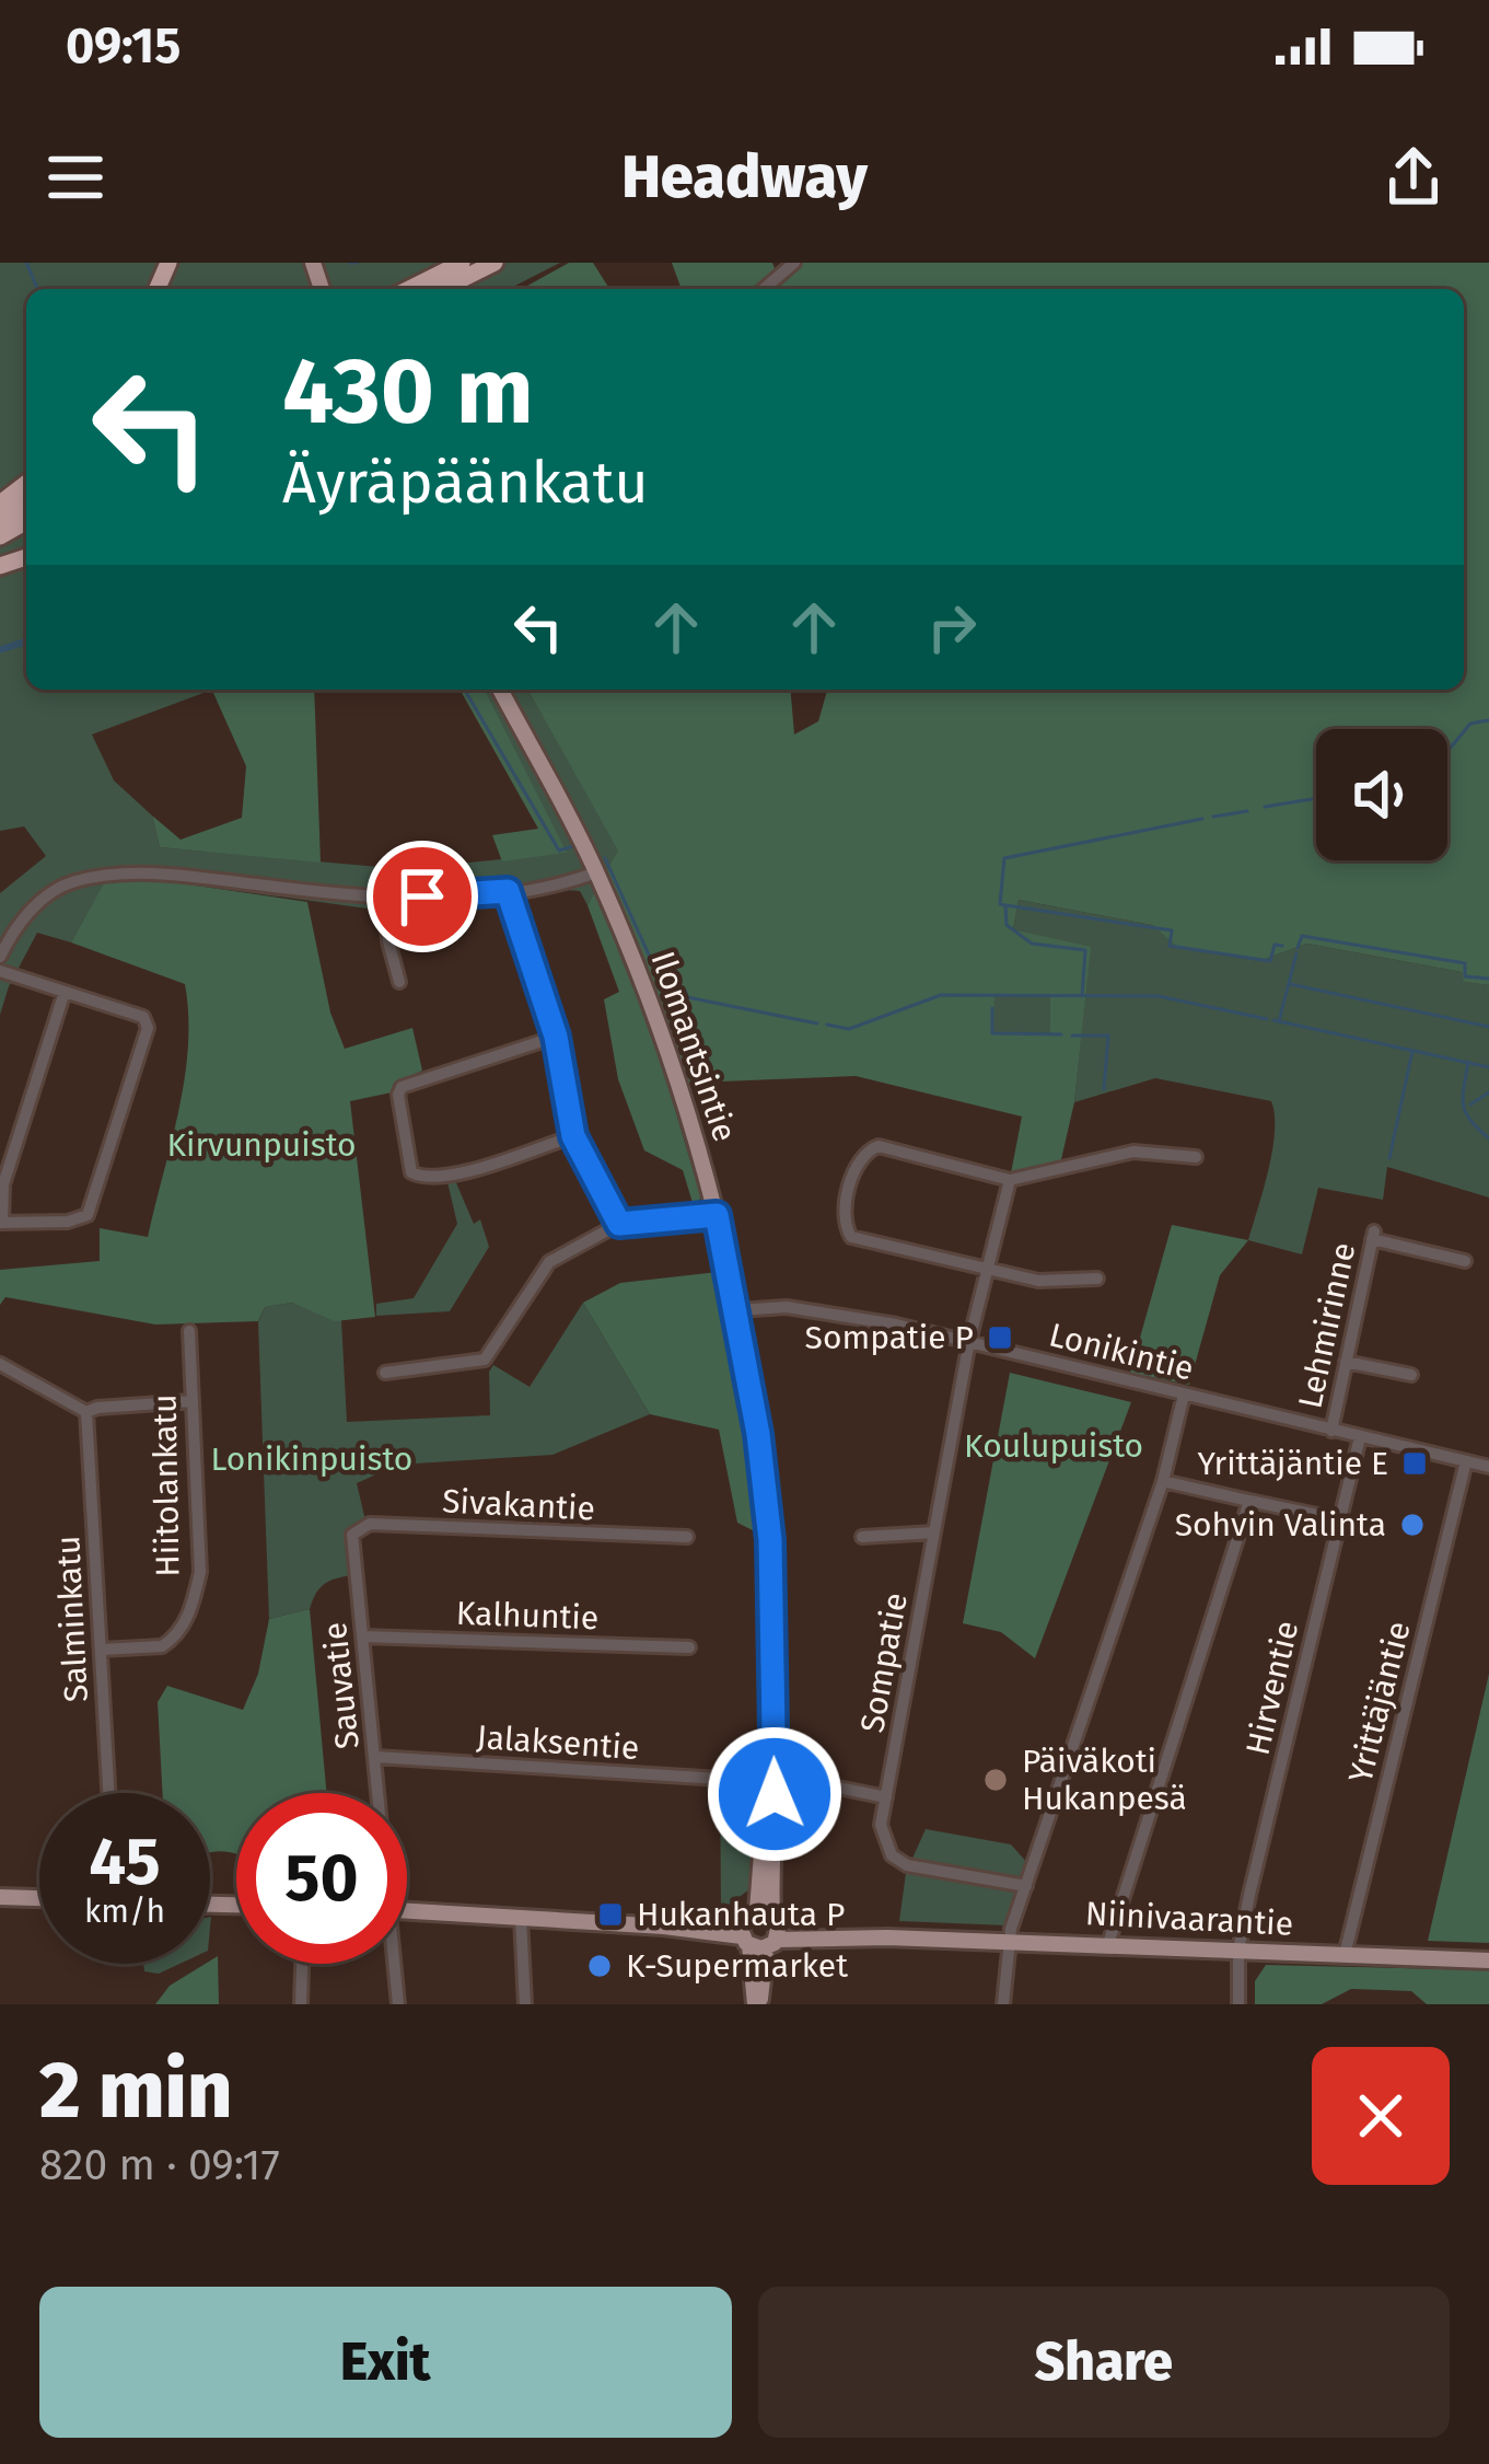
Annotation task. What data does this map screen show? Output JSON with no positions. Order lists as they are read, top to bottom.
{
  "streets": {
    "main road": ["Ilomantsintie", "Niinivaarantie"],
    "street": [
      "Lehmirinne",
      "Lonikintie",
      "Hiitolankatu",
      "Sivakantie",
      "Kalhuntie",
      "Salminkatu",
      "Sompatie",
      "Sauvatie",
      "Hirventie",
      "Yrittäjäntie",
      "Jalaksentie"
    ]
  },
  "crossings": [
    ["Ilomantsintie", "Lonikintie"],
    ["Ilomantsintie", "Niinivaarantie"],
    ["Lehmirinne", "Lonikintie"],
    ["Lonikintie", "Sompatie"],
    ["Lonikintie", "Hirventie"],
    ["Lonikintie", "Yrittäjäntie"],
    ["Hiitolankatu", "Salminkatu"],
    ["Sivakantie", "Sauvatie"],
    ["Kalhuntie", "Sauvatie"],
    ["Sauvatie", "Jalaksentie"],
    ["Hirventie", "Niinivaarantie"],
    ["Yrittäjäntie", "Niinivaarantie"]
  ],
  "parks": ["Kirvunpuisto", "Koulupuisto", "Lonikinpuisto"],
  "places": {
    "transit": ["Sompatie P", "Yrittäjäntie E", "Hukanhauta P"],
    "other": ["Sohvin Valinta", "Päiväkoti Hukanpesä", "K-Supermarket"]
  },
  "page": {
    "status": "09:15",
    "header": "Headway",
    "turn": ["430 m", "Äyräpäänkatu"],
    "speed": "45 km/h",
    "limit": "50",
    "heading": ["2 min", "820 m · 09:17"],
    "buttons": ["Exit", "Share"]
  }
}
